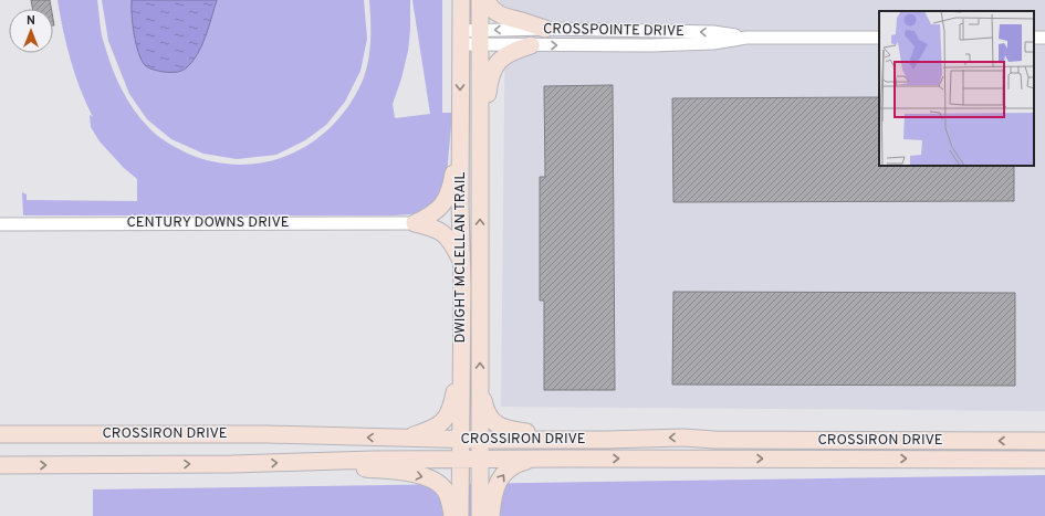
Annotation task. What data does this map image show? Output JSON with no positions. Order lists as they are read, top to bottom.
{
  "streets": {
    "main road": ["DWIGHT MCLELLAN TRAIL", "CROSSIRON DRIVE"],
    "street": ["CROSSPOINTE DRIVE", "CENTURY DOWNS DRIVE"]
  },
  "crossings": [
    ["CROSSPOINTE DRIVE", "DWIGHT MCLELLAN TRAIL"],
    ["DWIGHT MCLELLAN TRAIL", "CROSSIRON DRIVE"]
  ],
  "north": "top"
}
